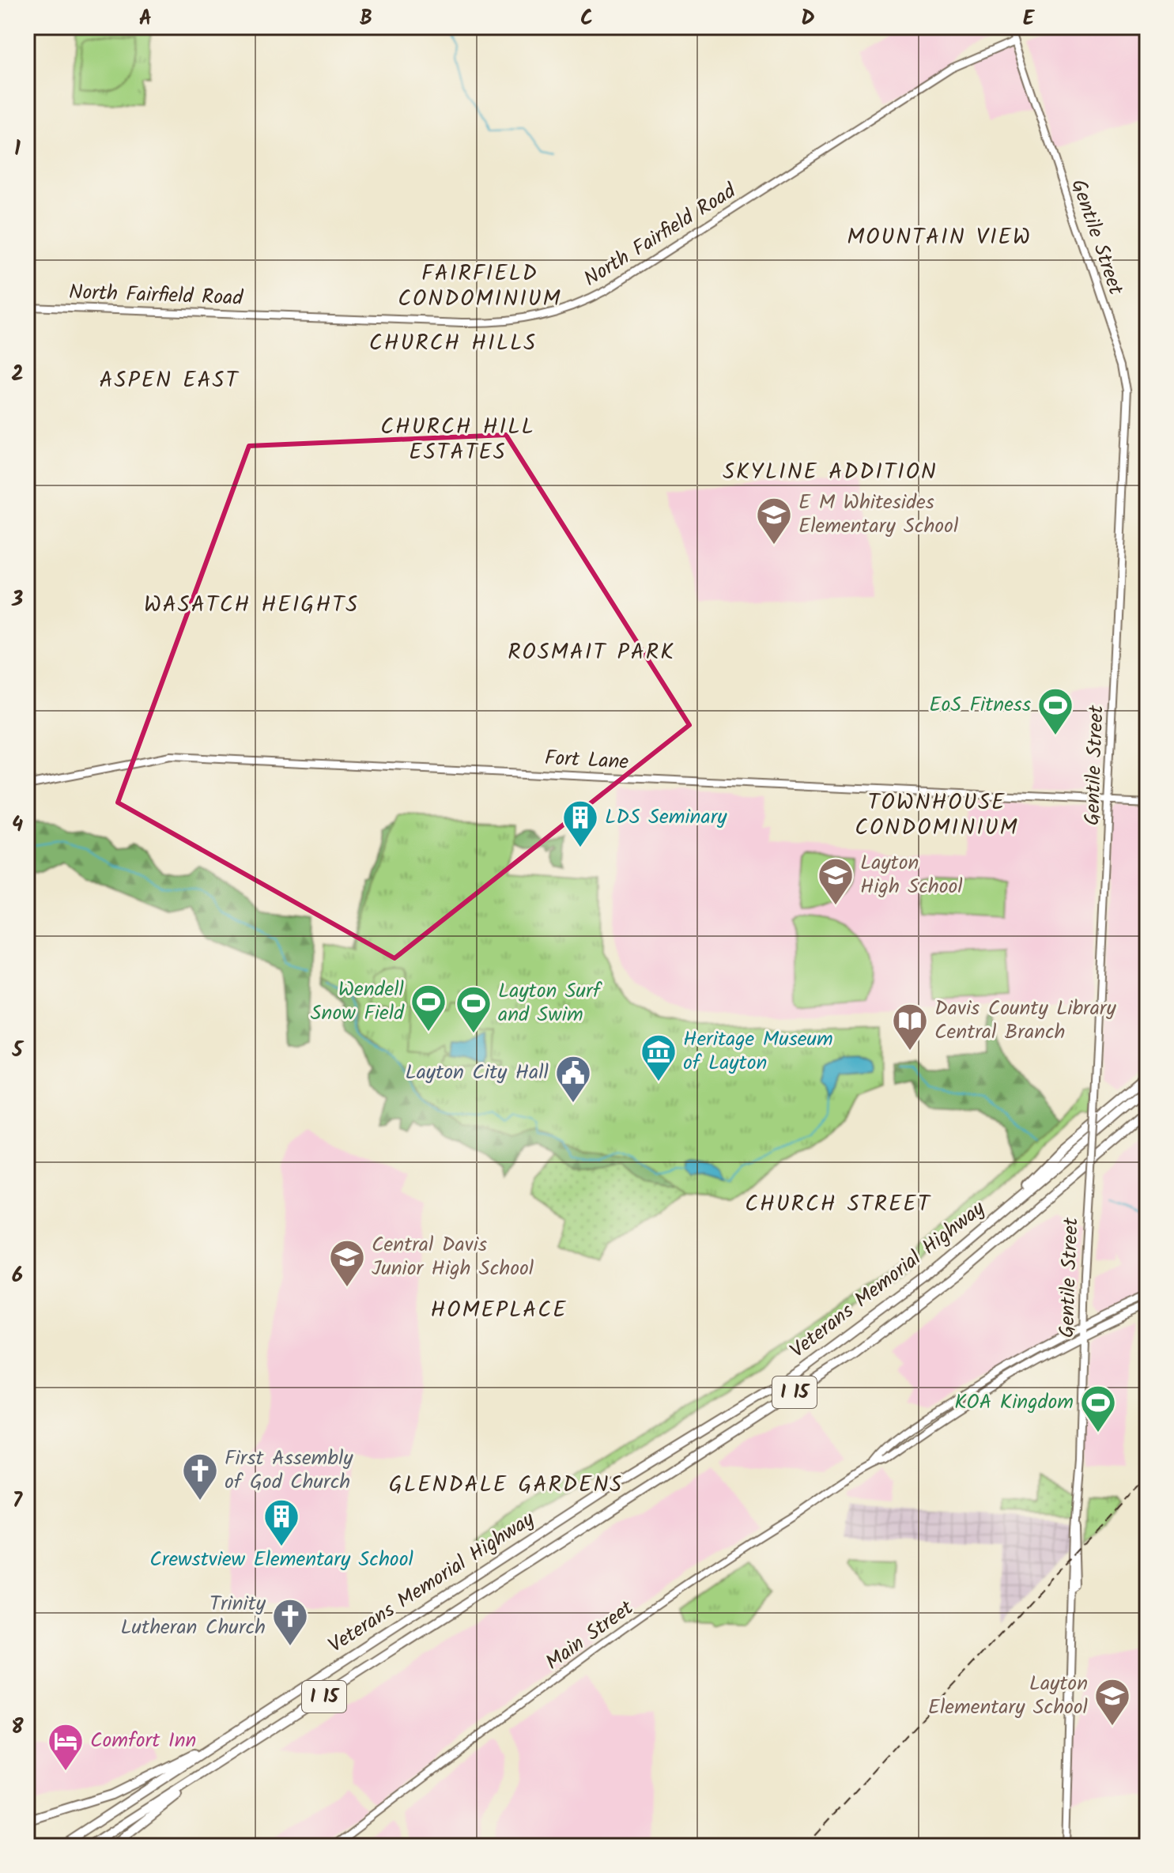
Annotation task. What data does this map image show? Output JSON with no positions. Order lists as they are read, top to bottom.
{
  "streets": {
    "highway": ["Veterans Memorial Highway", "I 15"],
    "main road": [
      "North Fairfield Road",
      "Gentile Street",
      "Fort Lane",
      "Main Street"
    ]
  },
  "crossings": [
    ["North Fairfield Road", "Gentile Street"],
    ["Gentile Street", "Fort Lane"],
    ["Gentile Street", "Main Street"]
  ],
  "districts": [
    "MOUNTAIN VIEW",
    "FAIRFIELD CONDOMINIUM",
    "CHURCH HILLS",
    "ASPEN EAST",
    "CHURCH HILL ESTATES",
    "SKYLINE ADDITION",
    "WASATCH HEIGHTS",
    "ROSMAIT PARK",
    "TOWNHOUSE CONDOMINIUM",
    "CHURCH STREET",
    "HOMEPLACE",
    "GLENDALE GARDENS"
  ],
  "places": {
    "school or university": [
      "E M Whitesides Elementary School",
      "Layton High School",
      "Central Davis Junior High School",
      "Layton Elementary School"
    ],
    "sports": [
      "EoS Fitness",
      "Wendell Snow Field",
      "Layton Surf and Swim",
      "KOA Kingdom"
    ],
    "building": ["LDS Seminary", "Crewstview Elementary School"],
    "library": ["Davis County Library Central Branch"],
    "museum": ["Heritage Museum of Layton"],
    "public building": ["Layton City Hall"],
    "church": ["First Assembly of God Church", "Trinity Lutheran Church"],
    "hotel": ["Comfort Inn"]
  },
  "grid": {
    "columns": [
      "A",
      "B",
      "C",
      "D",
      "E"
    ],
    "rows": [
      "1",
      "2",
      "3",
      "4",
      "5",
      "6",
      "7",
      "8"
    ]
  }
}
